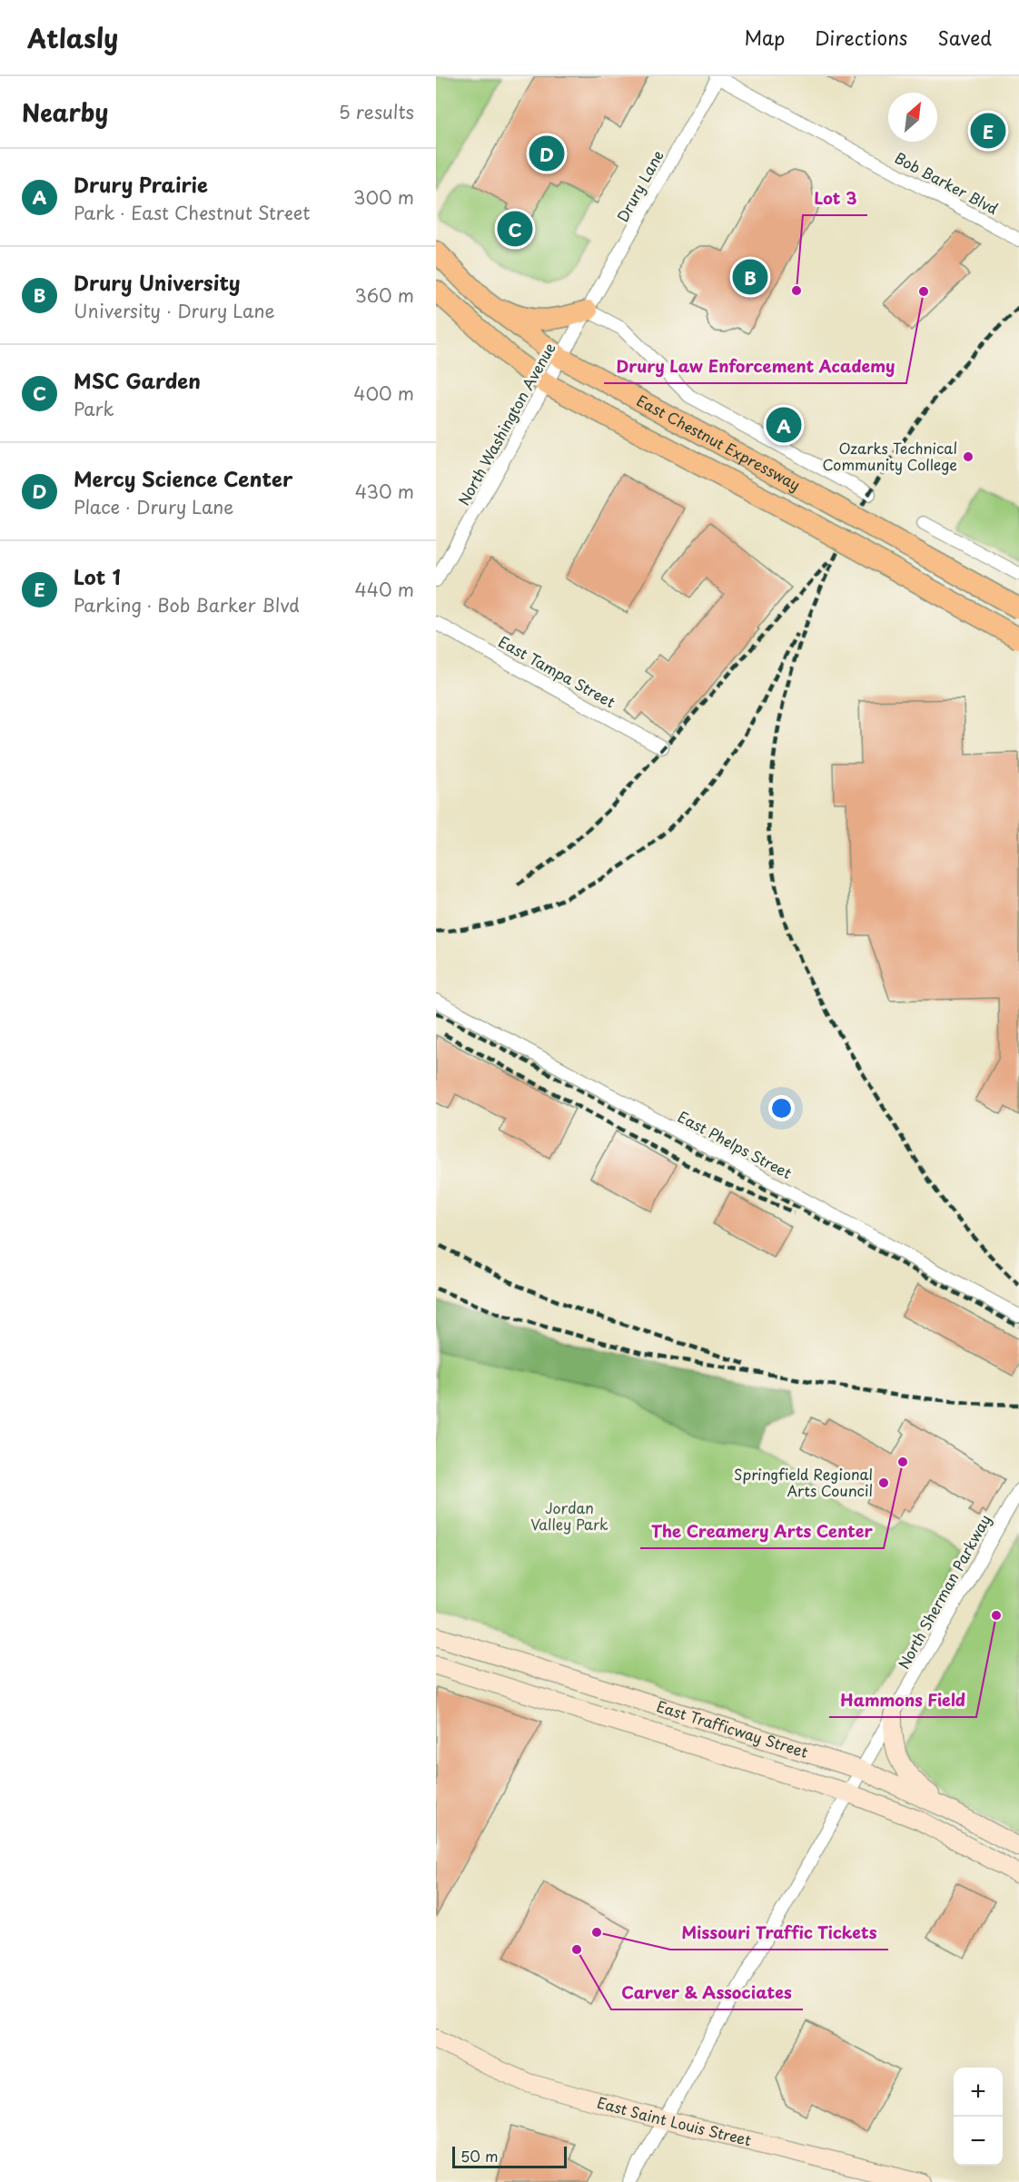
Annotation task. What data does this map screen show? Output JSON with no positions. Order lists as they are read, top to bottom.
{
  "streets": {
    "main road": ["East Chestnut Expressway", "East Trafficway Street", "East Saint Louis Street"],
    "street": [
      "Bob Barker Blvd",
      "Drury Lane",
      "North Washington Avenue",
      "East Tampa Street",
      "East Phelps Street",
      "North Sherman Parkway"
    ]
  },
  "crossings": [
    ["Bob Barker Blvd", "Drury Lane"],
    ["Drury Lane", "North Washington Avenue"],
    ["North Washington Avenue", "East Chestnut Expressway"],
    ["North Sherman Parkway", "East Trafficway Street"],
    ["North Sherman Parkway", "East Saint Louis Street"]
  ],
  "parks": ["Jordan Valley Park"],
  "places": [
    "Lot 3",
    "Drury Law Enforcement Academy",
    "Ozarks Technical Community College",
    "The Creamery Arts Center",
    "Springfield Regional Arts Council",
    "Hammons Field",
    "Missouri Traffic Tickets",
    "Carver & Associates"
  ],
  "scale_bar": "50 m",
  "north": "top right",
  "page": {
    "header": "Atlasly",
    "nav": ["Map", "Directions", "Saved"],
    "heading": ["Nearby", "5 results"],
    "pins": [
      "E",
      "D",
      "C",
      "B",
      "A"
    ],
    "list": [
      {
        "mark": "A",
        "name": "Drury Prairie",
        "note": "Park · East Chestnut Street",
        "value": "300 m"
      },
      {
        "mark": "B",
        "name": "Drury University",
        "note": "University · Drury Lane",
        "value": "360 m"
      },
      {
        "mark": "C",
        "name": "MSC Garden",
        "note": "Park",
        "value": "400 m"
      },
      {
        "mark": "D",
        "name": "Mercy Science Center",
        "note": "Place · Drury Lane",
        "value": "430 m"
      },
      {
        "mark": "E",
        "name": "Lot 1",
        "note": "Parking · Bob Barker Blvd",
        "value": "440 m"
      }
    ],
    "map_buttons": ["+", "−"],
    "scale": "50 m"
  }
}
